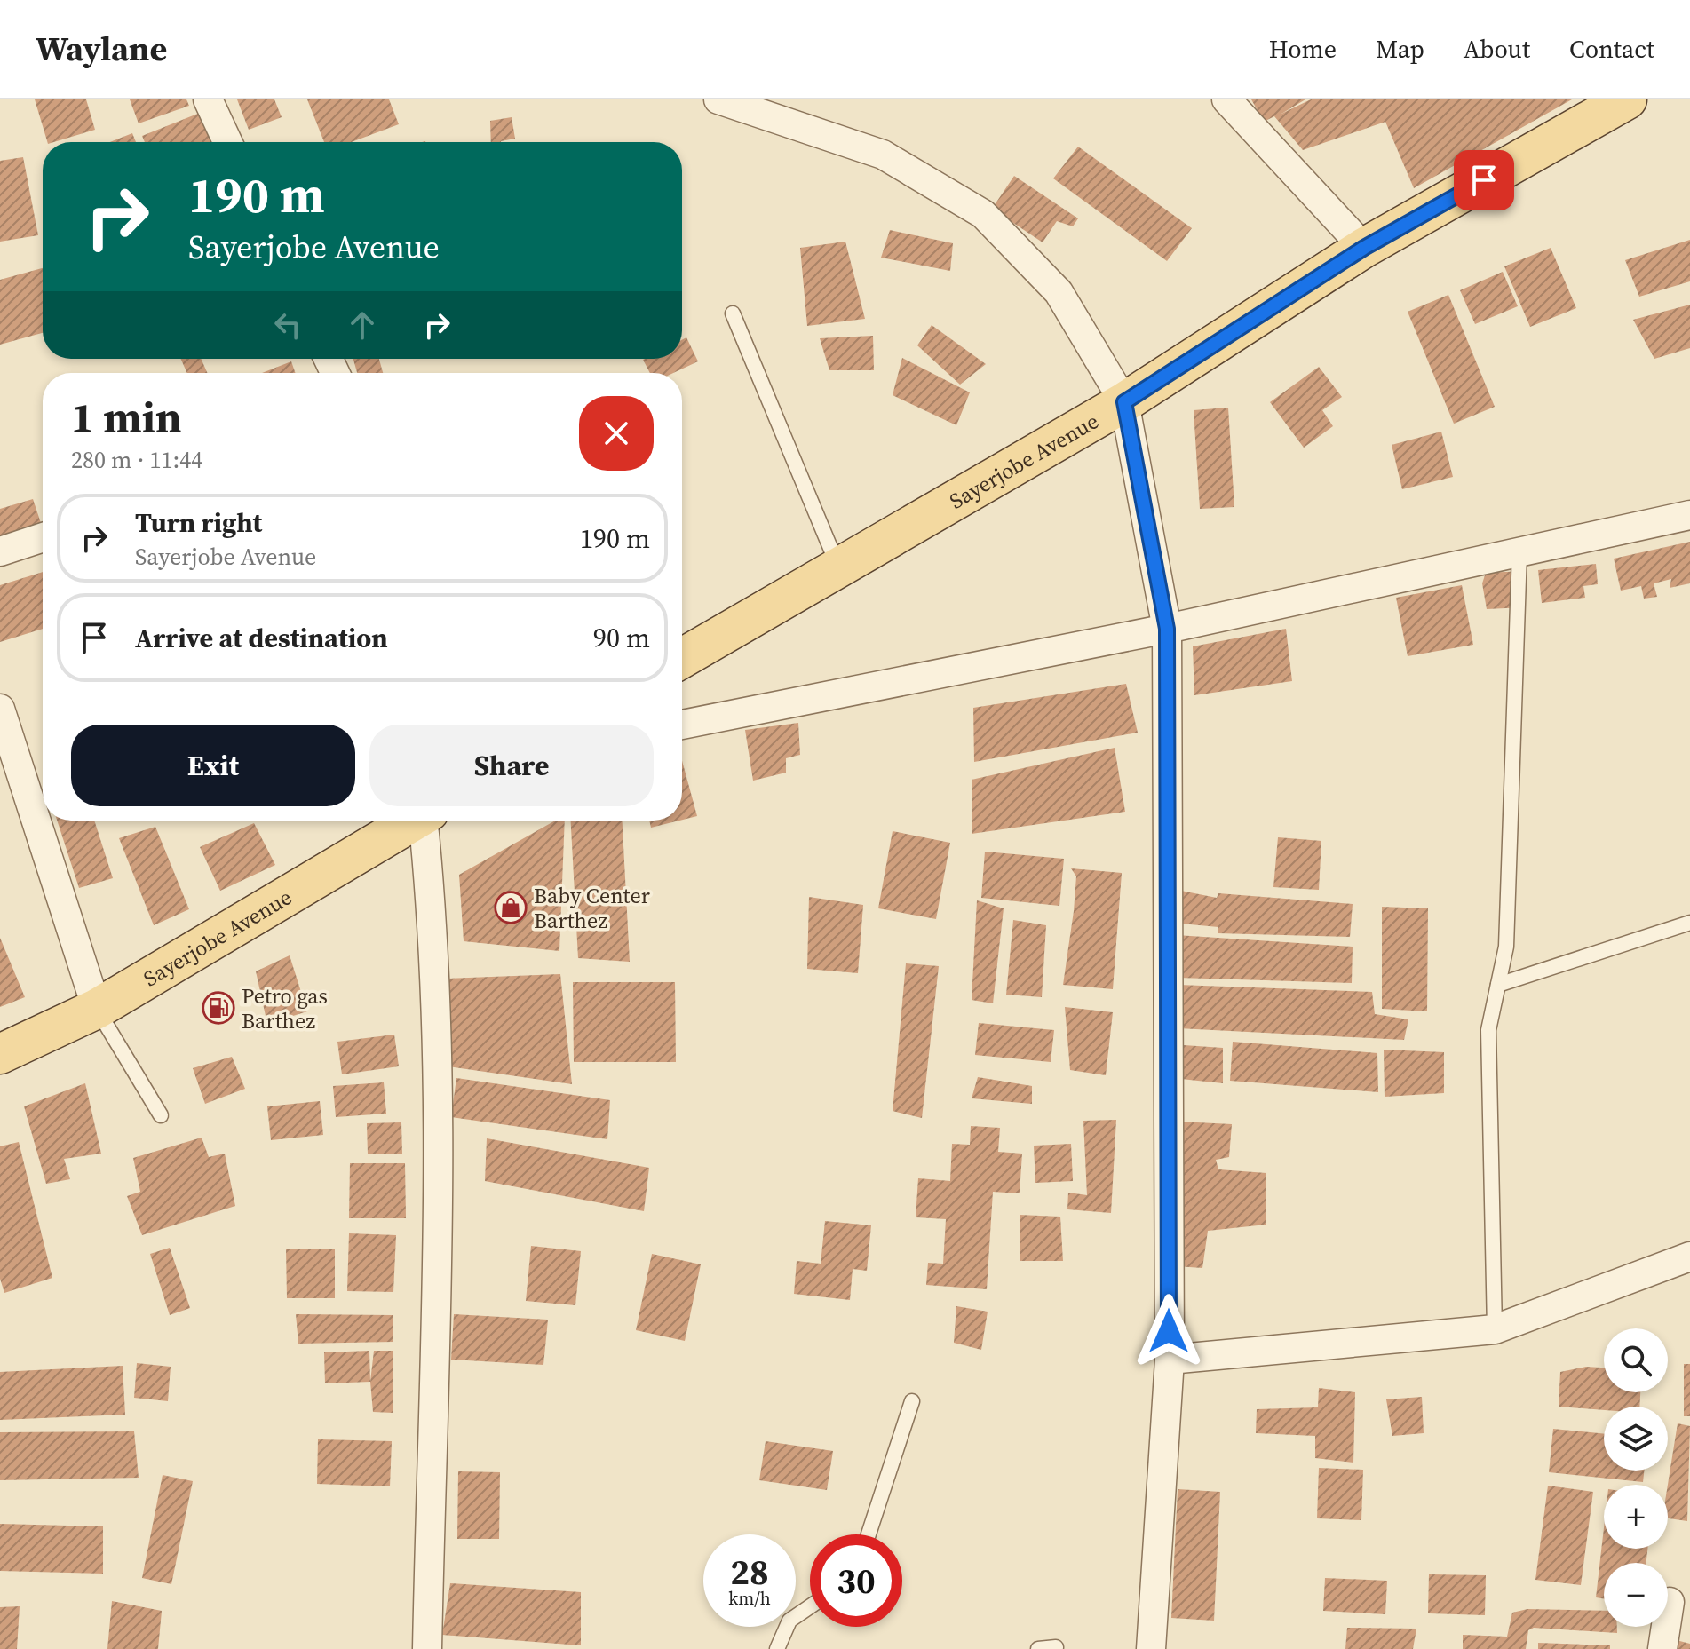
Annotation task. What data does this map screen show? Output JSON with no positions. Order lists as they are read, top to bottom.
{
  "streets": {
    "main road": ["Sayerjobe Avenue"]
  },
  "places": {
    "shop": ["Baby Center Barthez"],
    "fuel station": ["Petro gas Barthez"]
  },
  "page": {
    "header": "Waylane",
    "nav": [
      "Home",
      "Map",
      "About",
      "Contact"
    ],
    "turn": ["190 m", "Sayerjobe Avenue"],
    "heading": ["1 min", "280 m · 11:44"],
    "list": [
      {
        "name": "Turn right",
        "note": "Sayerjobe Avenue",
        "value": "190 m"
      },
      {
        "name": "Arrive at destination",
        "value": "90 m"
      }
    ],
    "buttons": ["Exit", "Share"],
    "map_buttons": ["+", "−"],
    "speed": "28 km/h",
    "limit": "30"
  }
}
